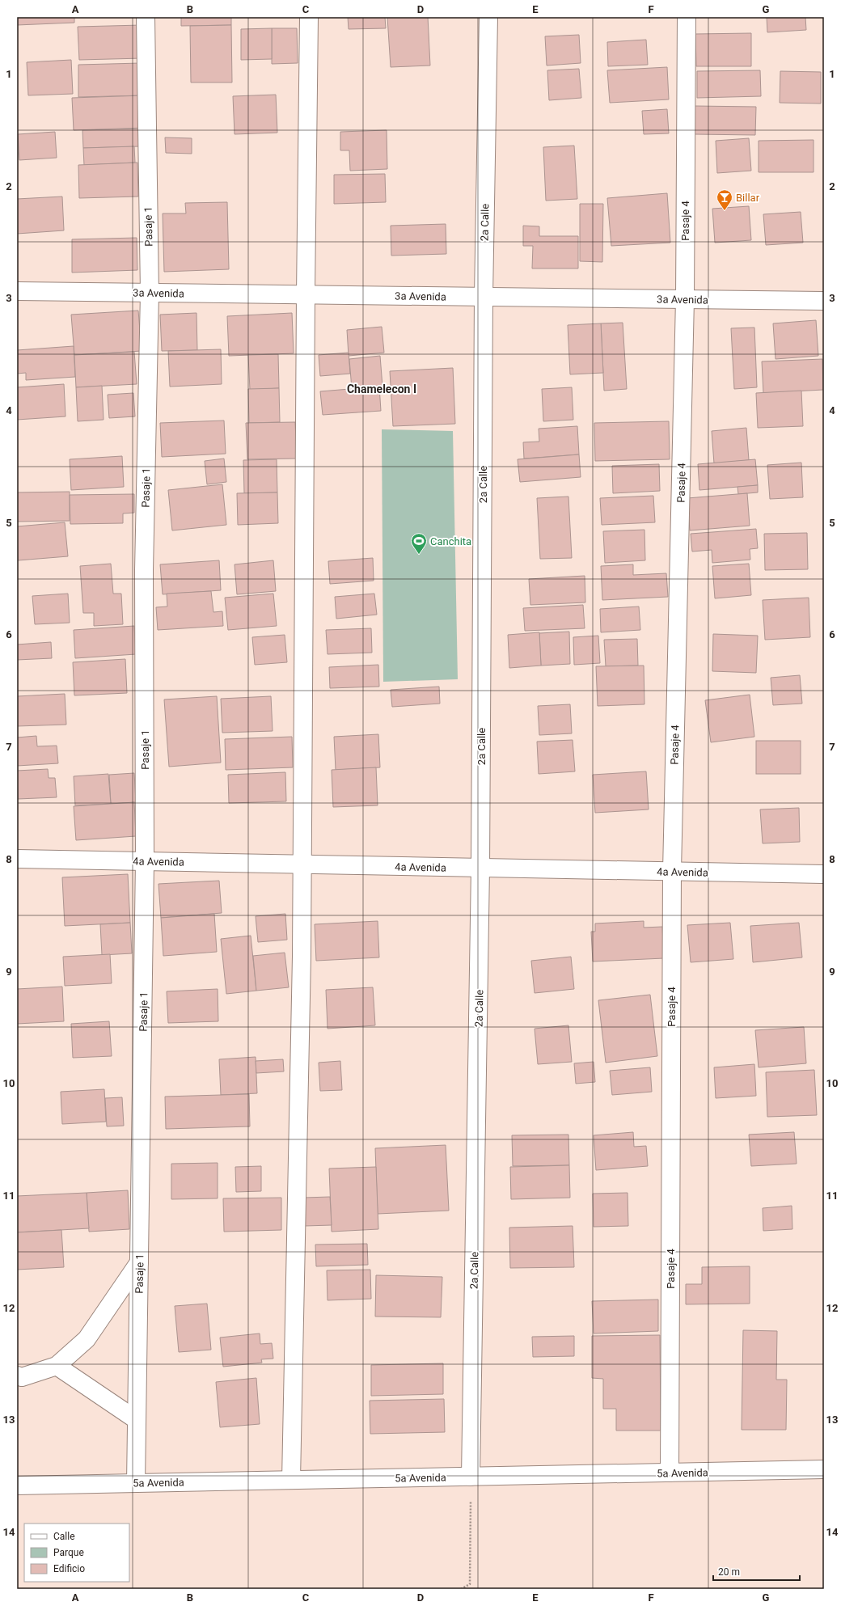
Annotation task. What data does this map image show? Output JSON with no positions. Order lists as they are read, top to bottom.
{
  "streets": {
    "street": [
      "Pasaje 4",
      "2a Calle",
      "Pasaje 1",
      "3a Avenida",
      "4a Avenida",
      "5a Avenida"
    ]
  },
  "crossings": [
    ["Pasaje 4", "3a Avenida"],
    ["Pasaje 4", "4a Avenida"],
    ["Pasaje 4", "5a Avenida"],
    ["2a Calle", "3a Avenida"],
    ["2a Calle", "4a Avenida"],
    ["2a Calle", "5a Avenida"],
    ["Pasaje 1", "3a Avenida"],
    ["Pasaje 1", "4a Avenida"],
    ["Pasaje 1", "5a Avenida"]
  ],
  "districts": ["Chamelecon I"],
  "places": {
    "bar": ["Billar"],
    "sports": ["Canchita"]
  },
  "legend": ["Calle", "Parque", "Edificio"],
  "scale_bar": "20 m",
  "grid": {
    "columns": [
      "A",
      "B",
      "C",
      "D",
      "E",
      "F",
      "G"
    ],
    "rows": [
      "1",
      "2",
      "3",
      "4",
      "5",
      "6",
      "7",
      "8",
      "9",
      "10",
      "11",
      "12",
      "13",
      "14"
    ]
  }
}
